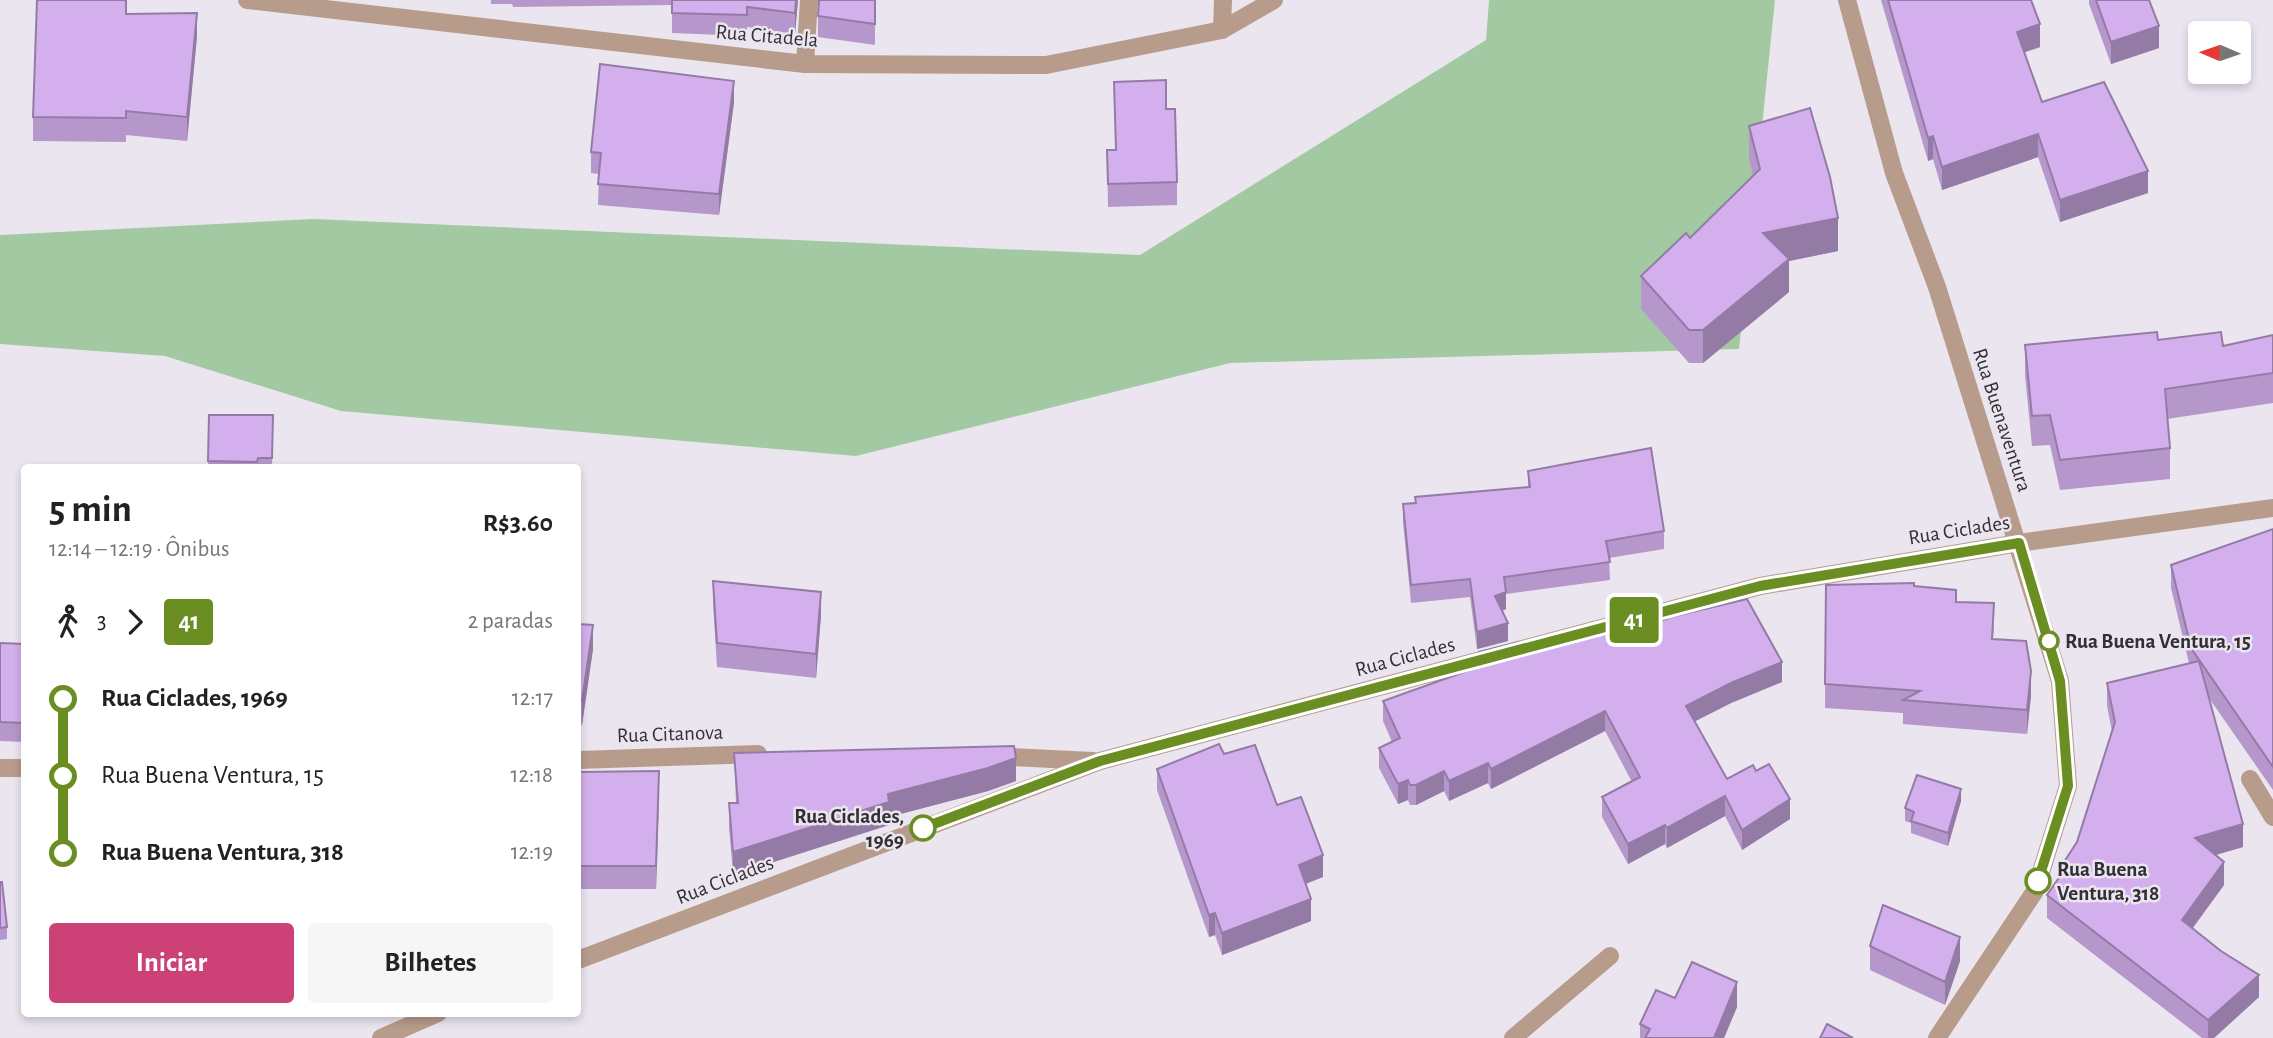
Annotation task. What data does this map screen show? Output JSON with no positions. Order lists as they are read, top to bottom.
{
  "streets": {
    "street": [
      "Rua Citadela",
      "Rua Buenaventura",
      "Rua Ciclades",
      "Rua Citanova"
    ]
  },
  "crossings": [
    ["Rua Buenaventura", "Rua Ciclades"]
  ],
  "places": ["Rua Buena Ventura, 15", "Rua Ciclades, 1969", "Rua Buena Ventura, 318"],
  "lines": ["bus line 41"],
  "north": "left",
  "page": {
    "on_map": "41",
    "heading": ["5 min", "12:14 – 12:19 · Ônibus", "R$3.60"],
    "legs": ["3", "41", "2 paradas"],
    "list": [
      {
        "name": "Rua Ciclades, 1969",
        "value": "12:17"
      },
      {
        "name": "Rua Buena Ventura, 15",
        "value": "12:18"
      },
      {
        "name": "Rua Buena Ventura, 318",
        "value": "12:19"
      }
    ],
    "buttons": ["Iniciar", "Bilhetes"]
  }
}
